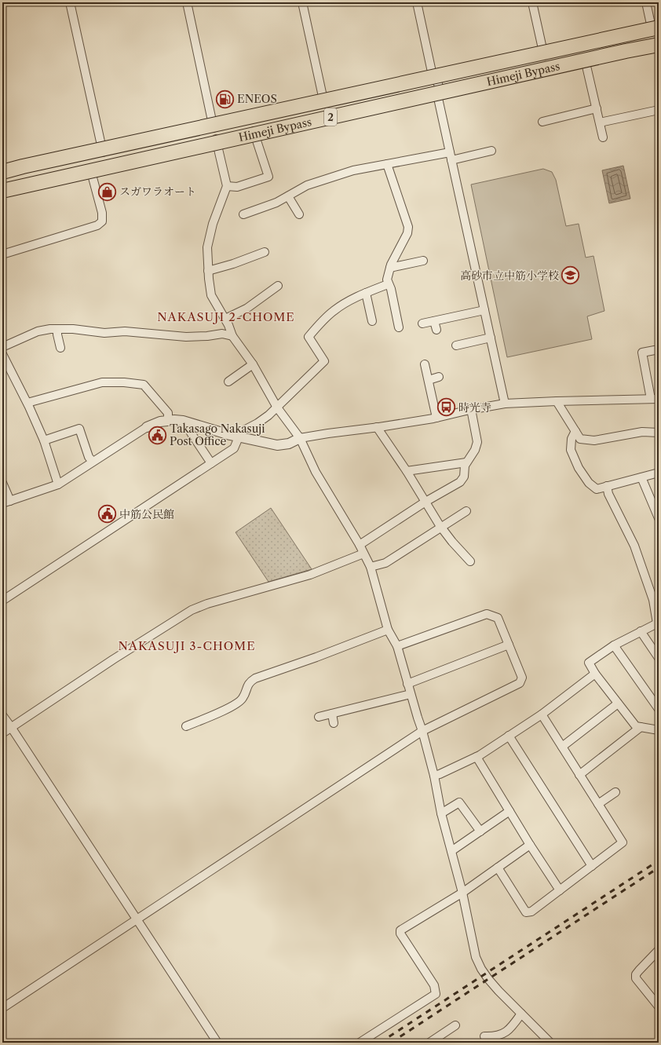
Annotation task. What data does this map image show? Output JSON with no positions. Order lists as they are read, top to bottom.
{
  "streets": {
    "highway": ["Himeji Bypass", "2"]
  },
  "districts": ["NAKASUJI 2-CHOME", "NAKASUJI 3-CHOME"],
  "places": {
    "fuel station": ["ENEOS"],
    "shop": ["スガワラオート"],
    "school or university": ["高砂市立中筋小学校"],
    "bus stop": ["時光寺"],
    "public building": ["Takasago Nakasuji Post Office", "中筋公民館"]
  }
}
